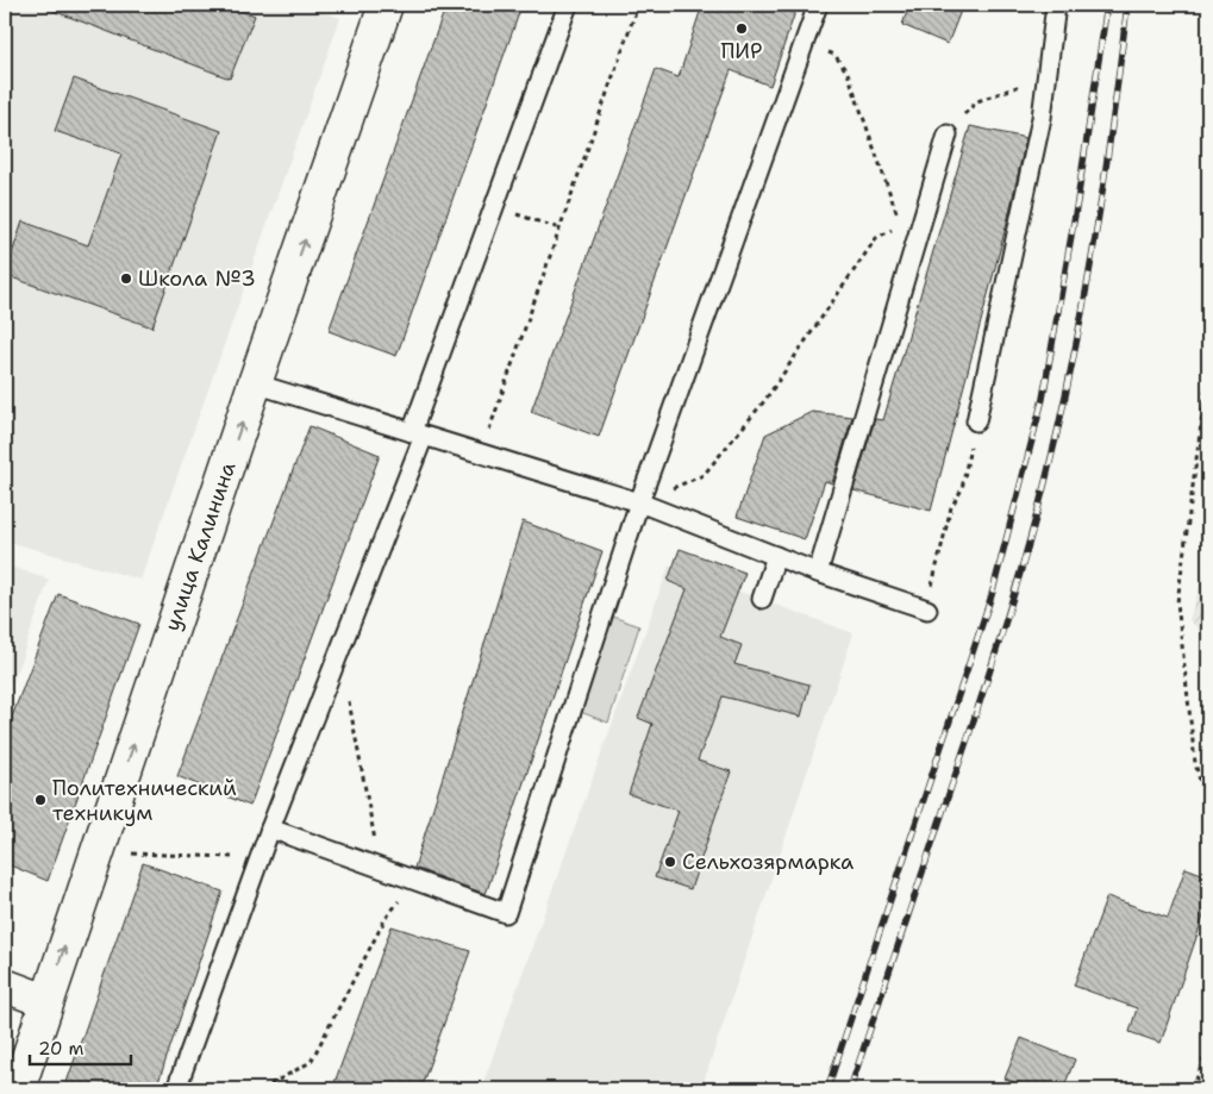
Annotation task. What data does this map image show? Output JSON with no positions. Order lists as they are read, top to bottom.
{
  "streets": {
    "street": ["улица Калинина"]
  },
  "one_way": ["улица Калинина"],
  "places": [
    "ПИР",
    "Школа №3",
    "Политехнический техникум",
    "Сельхозярмарка"
  ],
  "scale_bar": "20 m"
}
